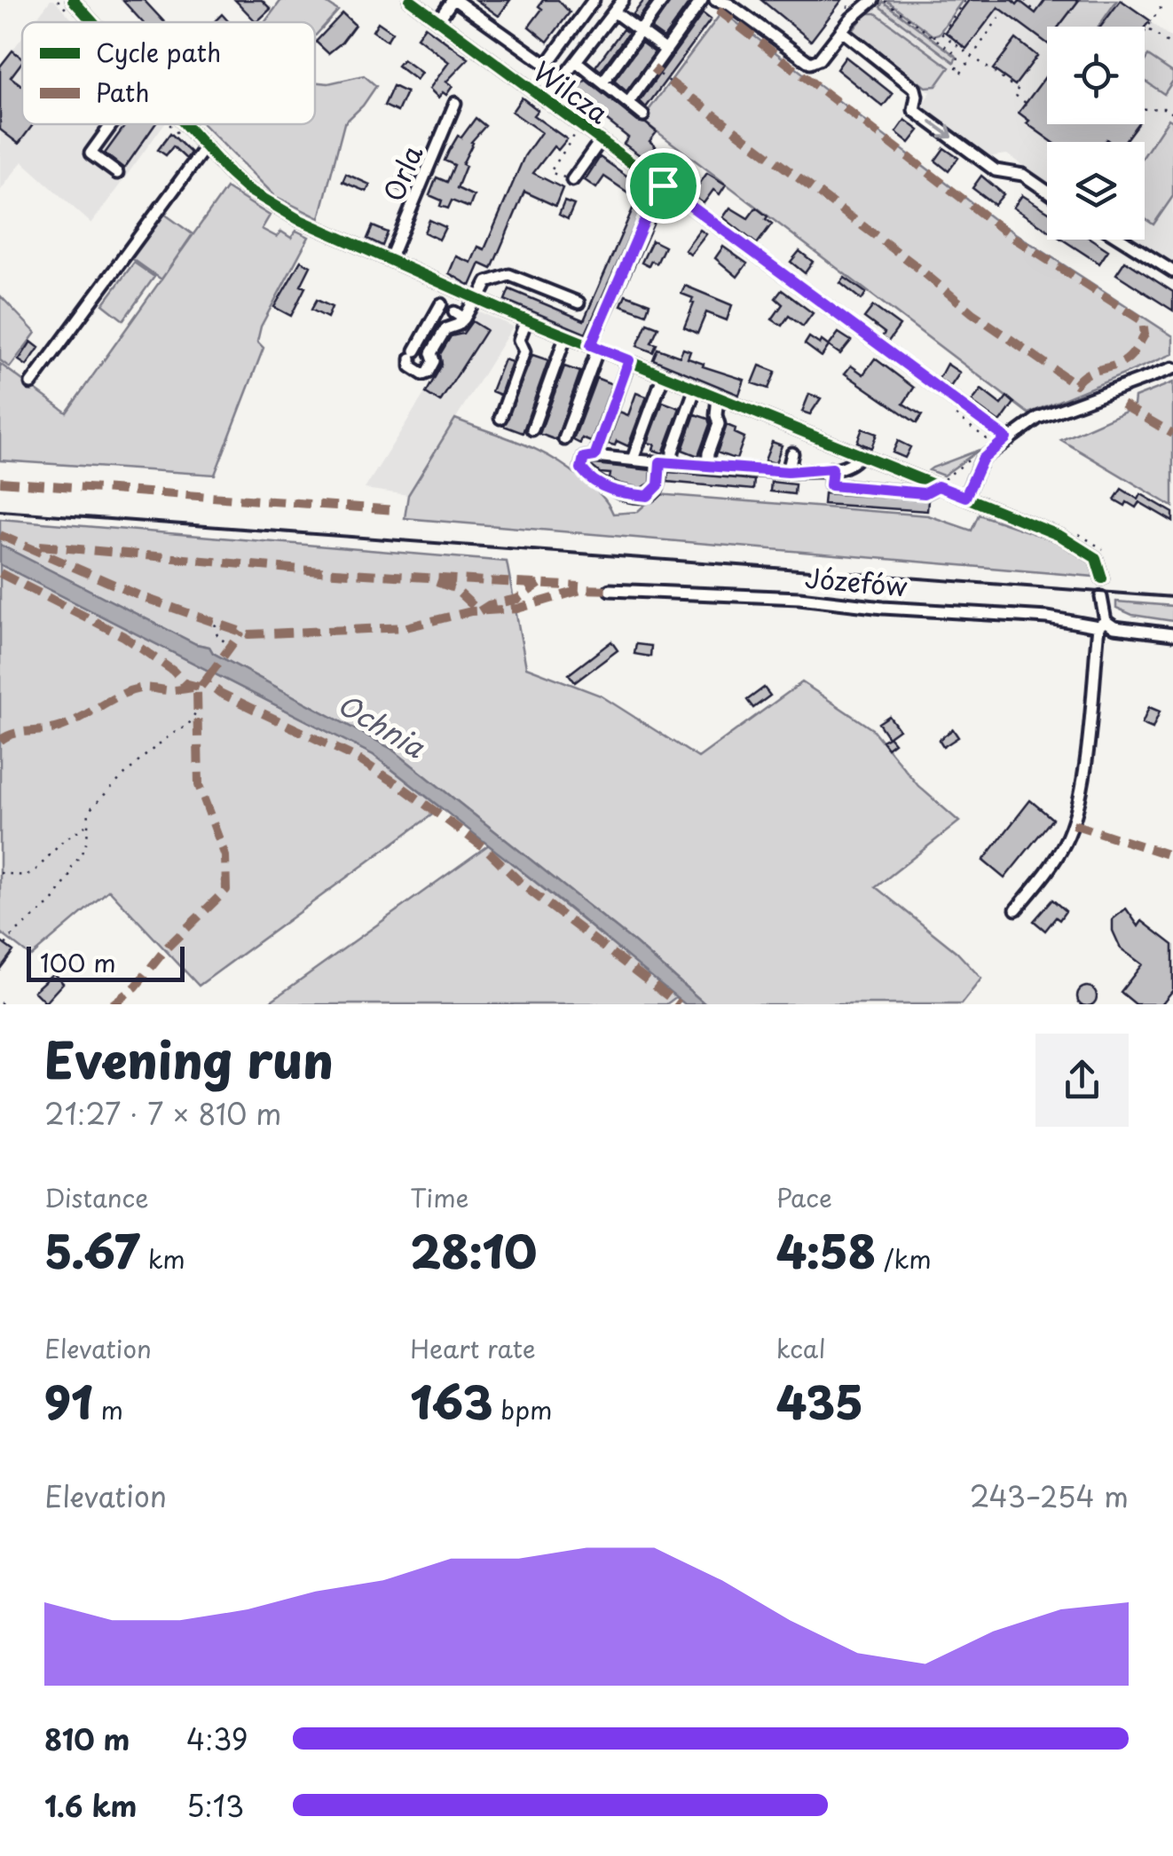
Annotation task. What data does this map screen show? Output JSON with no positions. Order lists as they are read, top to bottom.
{
  "streets": {
    "street": ["Wilcza", "Orla", "Józefów"]
  },
  "water": ["Ochnia"],
  "legend": ["Cycle path", "Path"],
  "scale_bar": "100 m",
  "page": {
    "scale": "100 m",
    "heading": ["Evening run", "21:27 · 7 × 810 m"],
    "stats": [
      ["Distance", "5.67 km"],
      ["Time", "28:10"],
      ["Pace", "4:58 /km"],
      ["Elevation", "91 m"],
      ["Heart rate", "163 bpm"],
      ["kcal", "435"]
    ],
    "chart": ["Elevation", "243–254 m"],
    "list": [
      {
        "name": "810 m",
        "note": "4:39"
      },
      {
        "name": "1.6 km",
        "note": "5:13"
      }
    ]
  }
}
